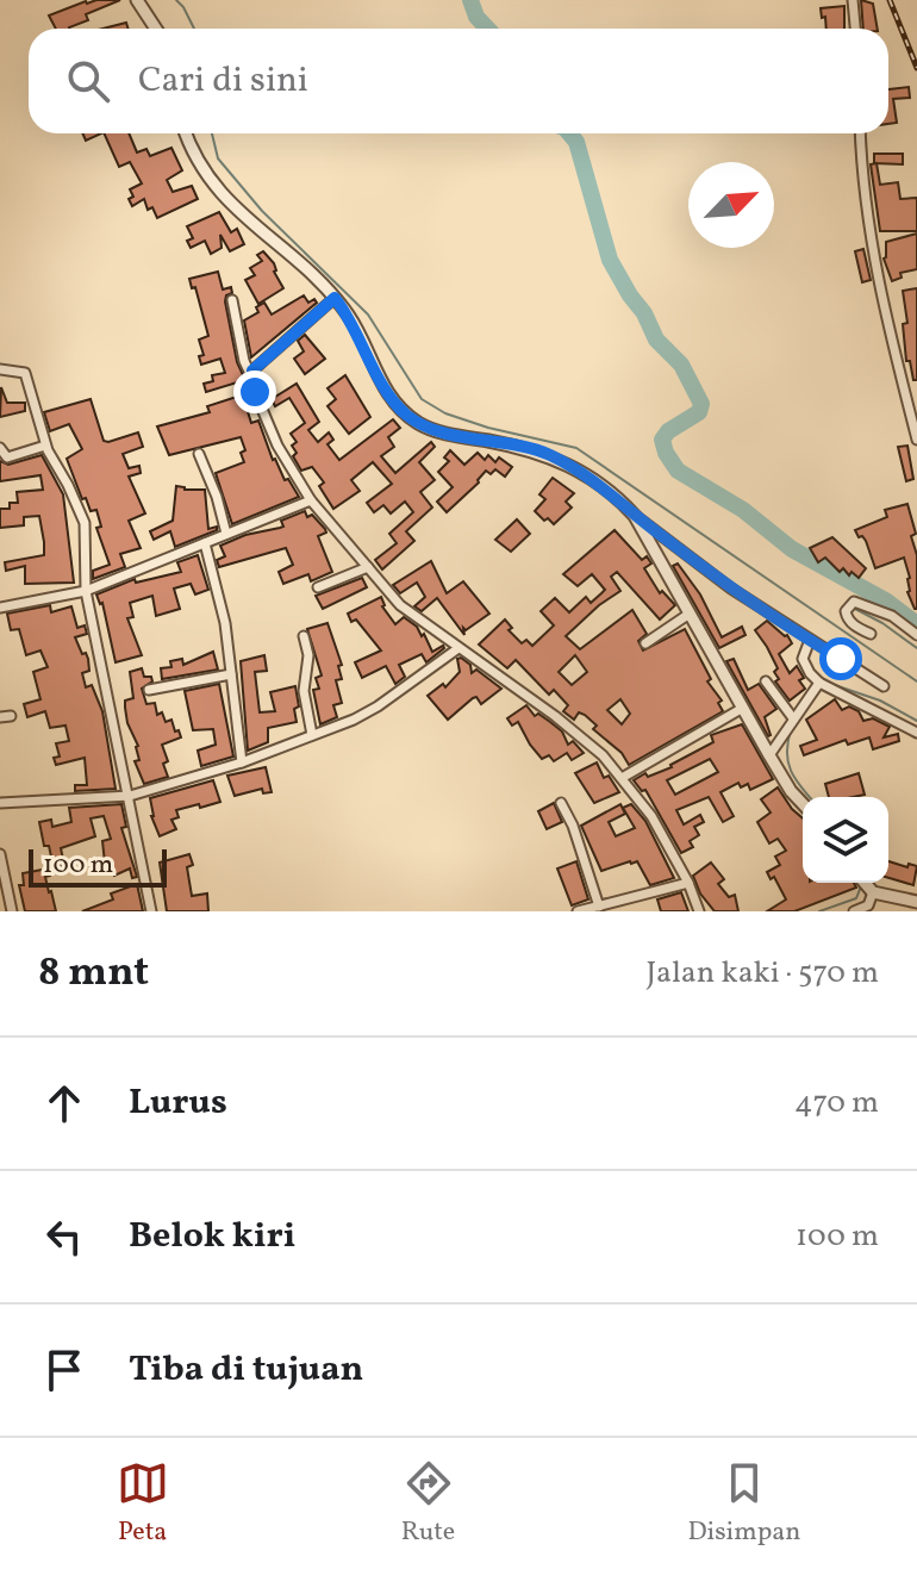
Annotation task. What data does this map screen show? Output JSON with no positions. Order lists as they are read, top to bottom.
{
  "scale_bar": "100 m",
  "north": "top right",
  "page": {
    "search": "Cari di sini",
    "scale": "100 m",
    "heading": ["8 mnt", "Jalan kaki · 570 m"],
    "list": [
      ["Lurus", "470 m"],
      ["Belok kiri", "100 m"],
      "Tiba di tujuan"
    ],
    "nav": ["Peta", "Rute", "Disimpan"]
  }
}
